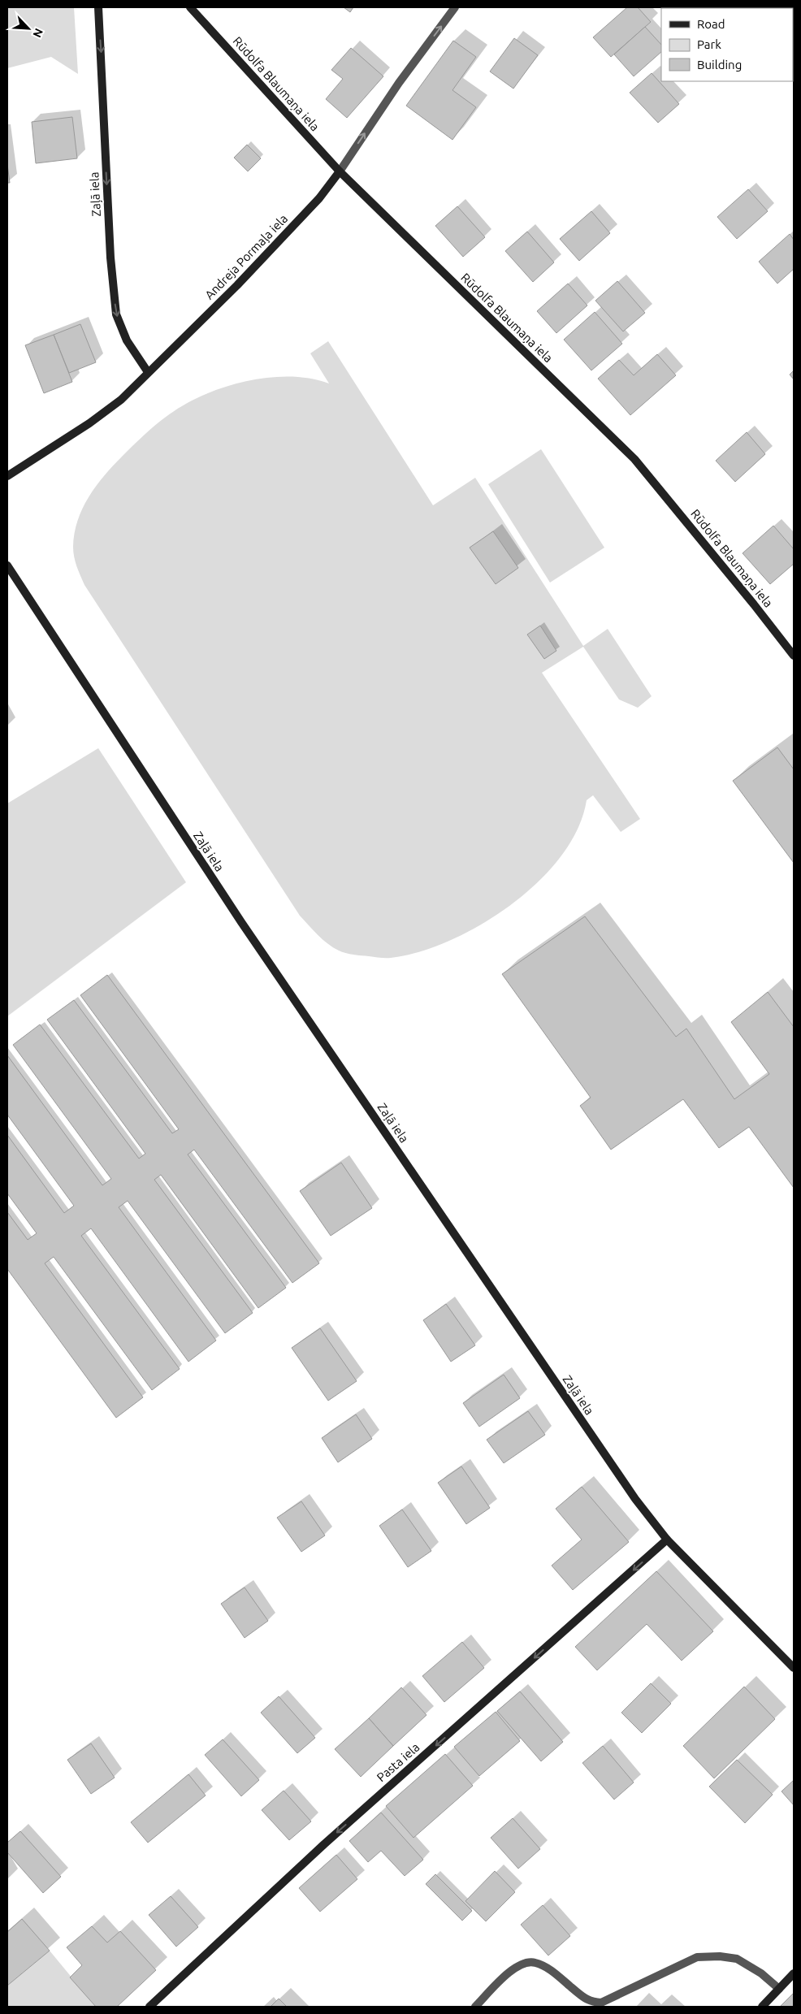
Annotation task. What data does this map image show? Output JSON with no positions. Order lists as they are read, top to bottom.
{
  "streets": {
    "street": [
      "Rūdolfa Blaumaņa iela",
      "Zaļā iela",
      "Andreja Pormaļa iela",
      "Pasta iela"
    ]
  },
  "crossings": [
    ["Rūdolfa Blaumaņa iela", "Andreja Pormaļa iela"],
    ["Zaļā iela", "Andreja Pormaļa iela"],
    ["Zaļā iela", "Pasta iela"]
  ],
  "one_way": ["Pasta iela"],
  "legend": ["Road", "Park", "Building"],
  "north": "bottom right"
}
